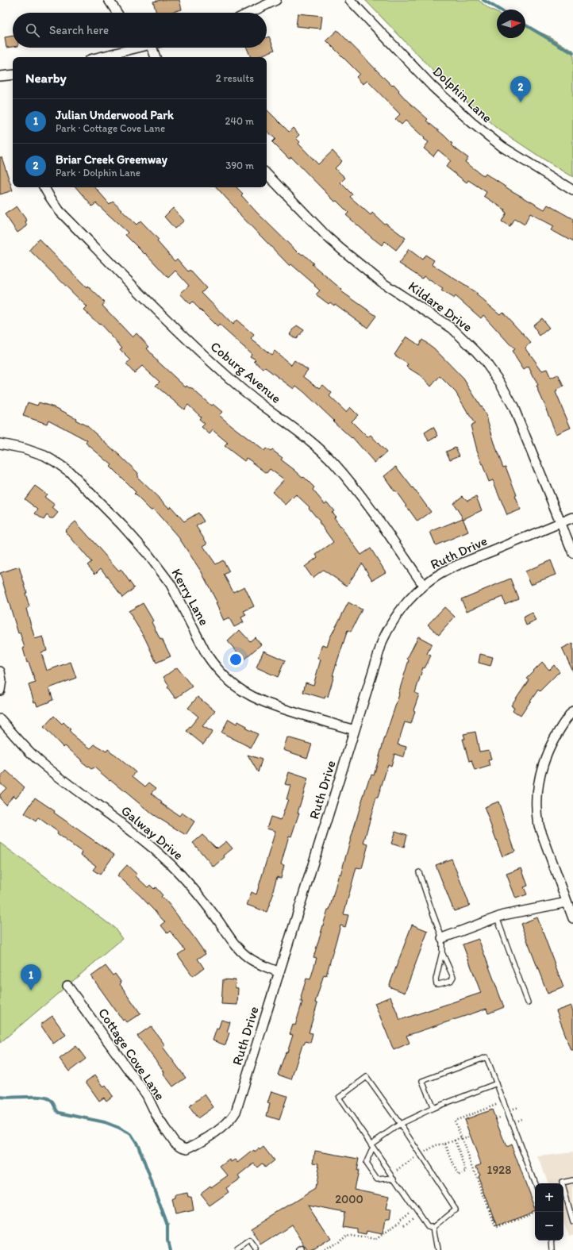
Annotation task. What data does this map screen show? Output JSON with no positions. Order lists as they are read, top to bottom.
{
  "streets": {
    "street": [
      "Dolphin Lane",
      "Kildare Drive",
      "Coburg Avenue",
      "Ruth Drive",
      "Kerry Lane",
      "Galway Drive",
      "Cottage Cove Lane"
    ]
  },
  "crossings": [
    ["Kildare Drive", "Ruth Drive"],
    ["Coburg Avenue", "Ruth Drive"],
    ["Ruth Drive", "Kerry Lane"],
    ["Ruth Drive", "Galway Drive"],
    ["Ruth Drive", "Cottage Cove Lane"]
  ],
  "house_numbers": ["1928", "2000"],
  "north": "right",
  "page": {
    "search": "Search here",
    "heading": ["Nearby", "2 results"],
    "pins": ["2", "1"],
    "list": [
      {
        "mark": "1",
        "name": "Julian Underwood Park",
        "note": "Park · Cottage Cove Lane",
        "value": "240 m"
      },
      {
        "mark": "2",
        "name": "Briar Creek Greenway",
        "note": "Park · Dolphin Lane",
        "value": "390 m"
      }
    ],
    "map_buttons": ["+", "−"]
  }
}
